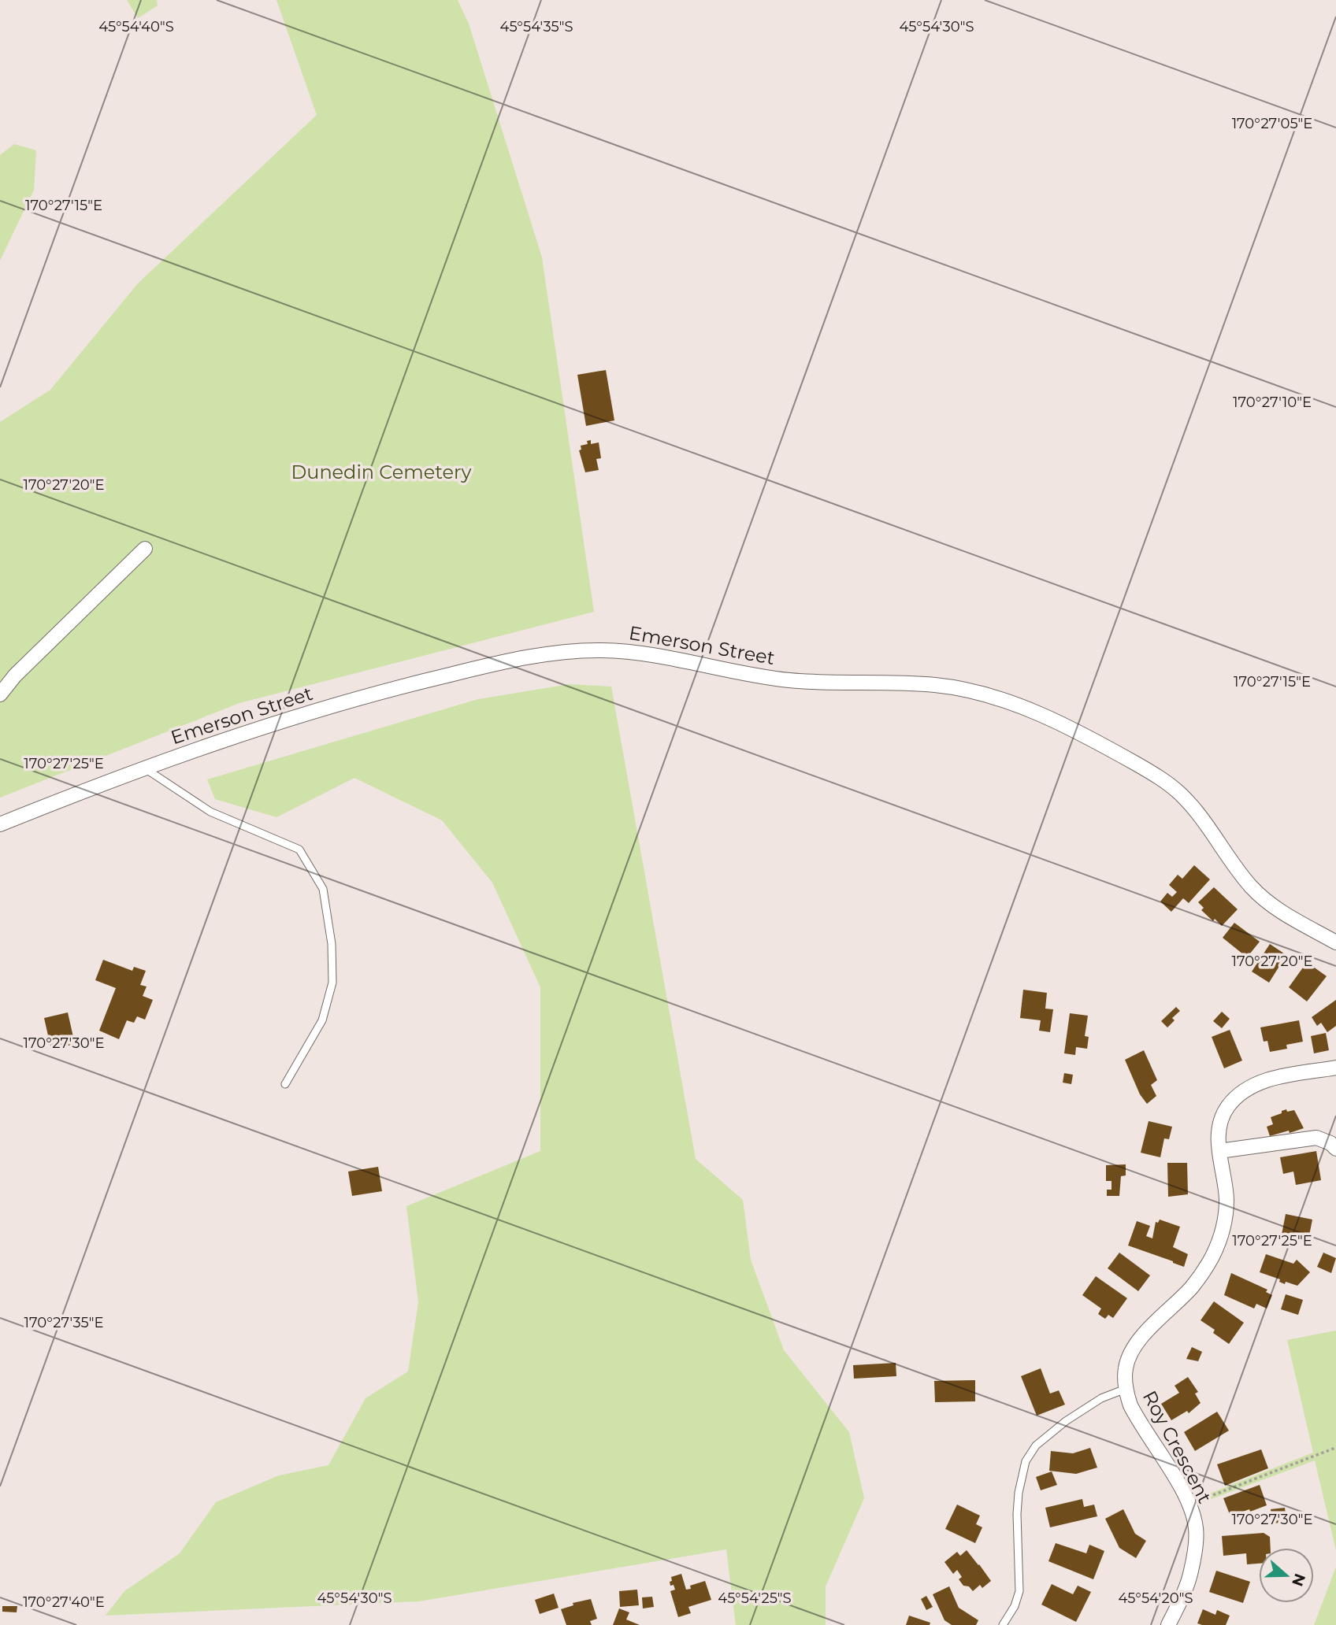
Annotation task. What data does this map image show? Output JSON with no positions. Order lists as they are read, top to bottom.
{
  "streets": {
    "street": ["Emerson Street", "Roy Crescent"]
  },
  "parks": ["Dunedin Cemetery"],
  "north": "right",
  "coordinates": [
    "45°54'40\"S",
    "45°54'35\"S",
    "45°54'30\"S",
    "170°27'05\"E",
    "170°27'15\"E",
    "170°27'10\"E",
    "170°27'20\"E",
    "170°27'25\"E",
    "170°27'30\"E",
    "170°27'35\"E",
    "45°54'25\"S",
    "45°54'20\"S",
    "170°27'40\"E"
  ]
}
